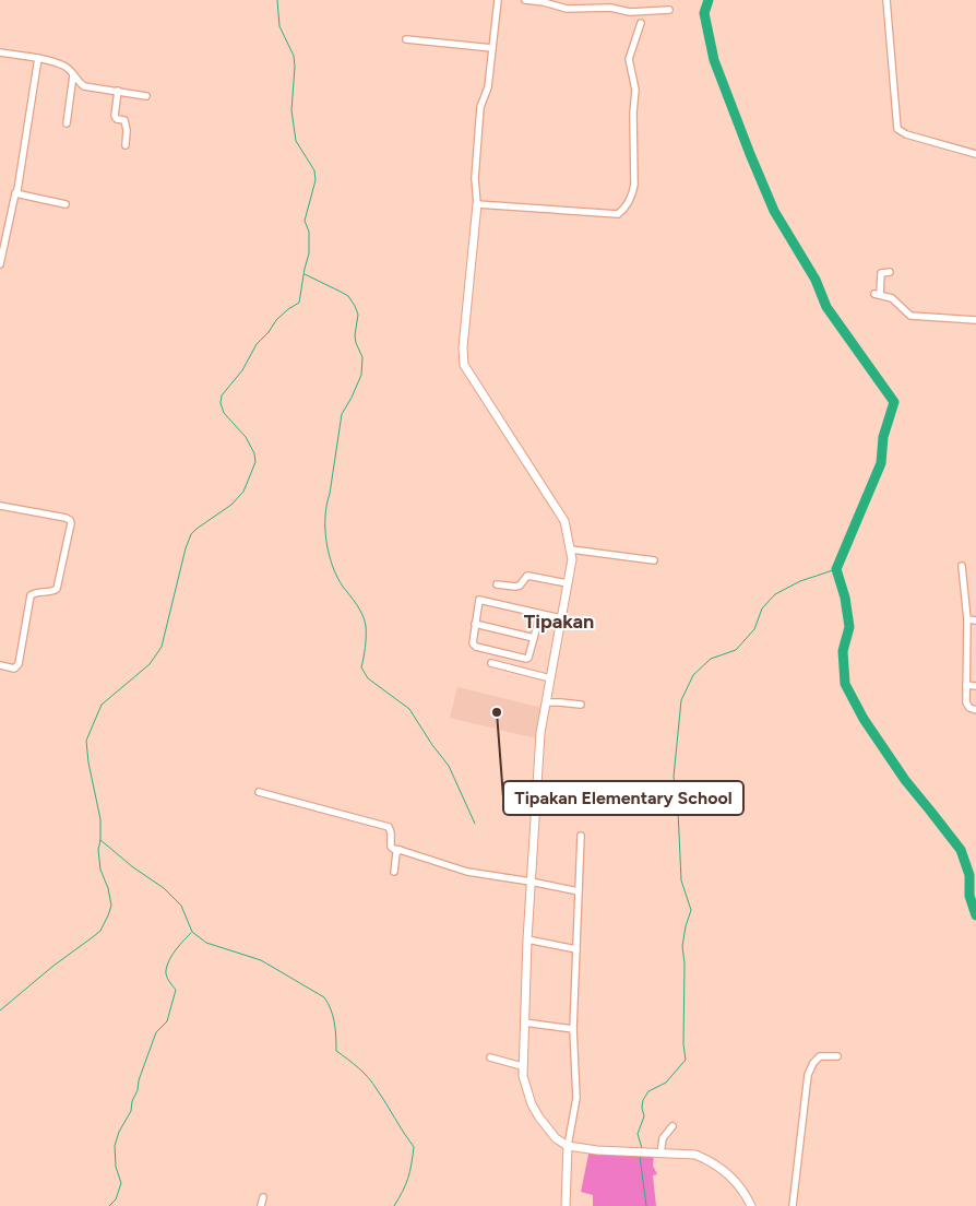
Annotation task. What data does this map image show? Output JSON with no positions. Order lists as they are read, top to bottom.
{
  "districts": ["Tipakan"],
  "places": ["Tipakan Elementary School"]
}
